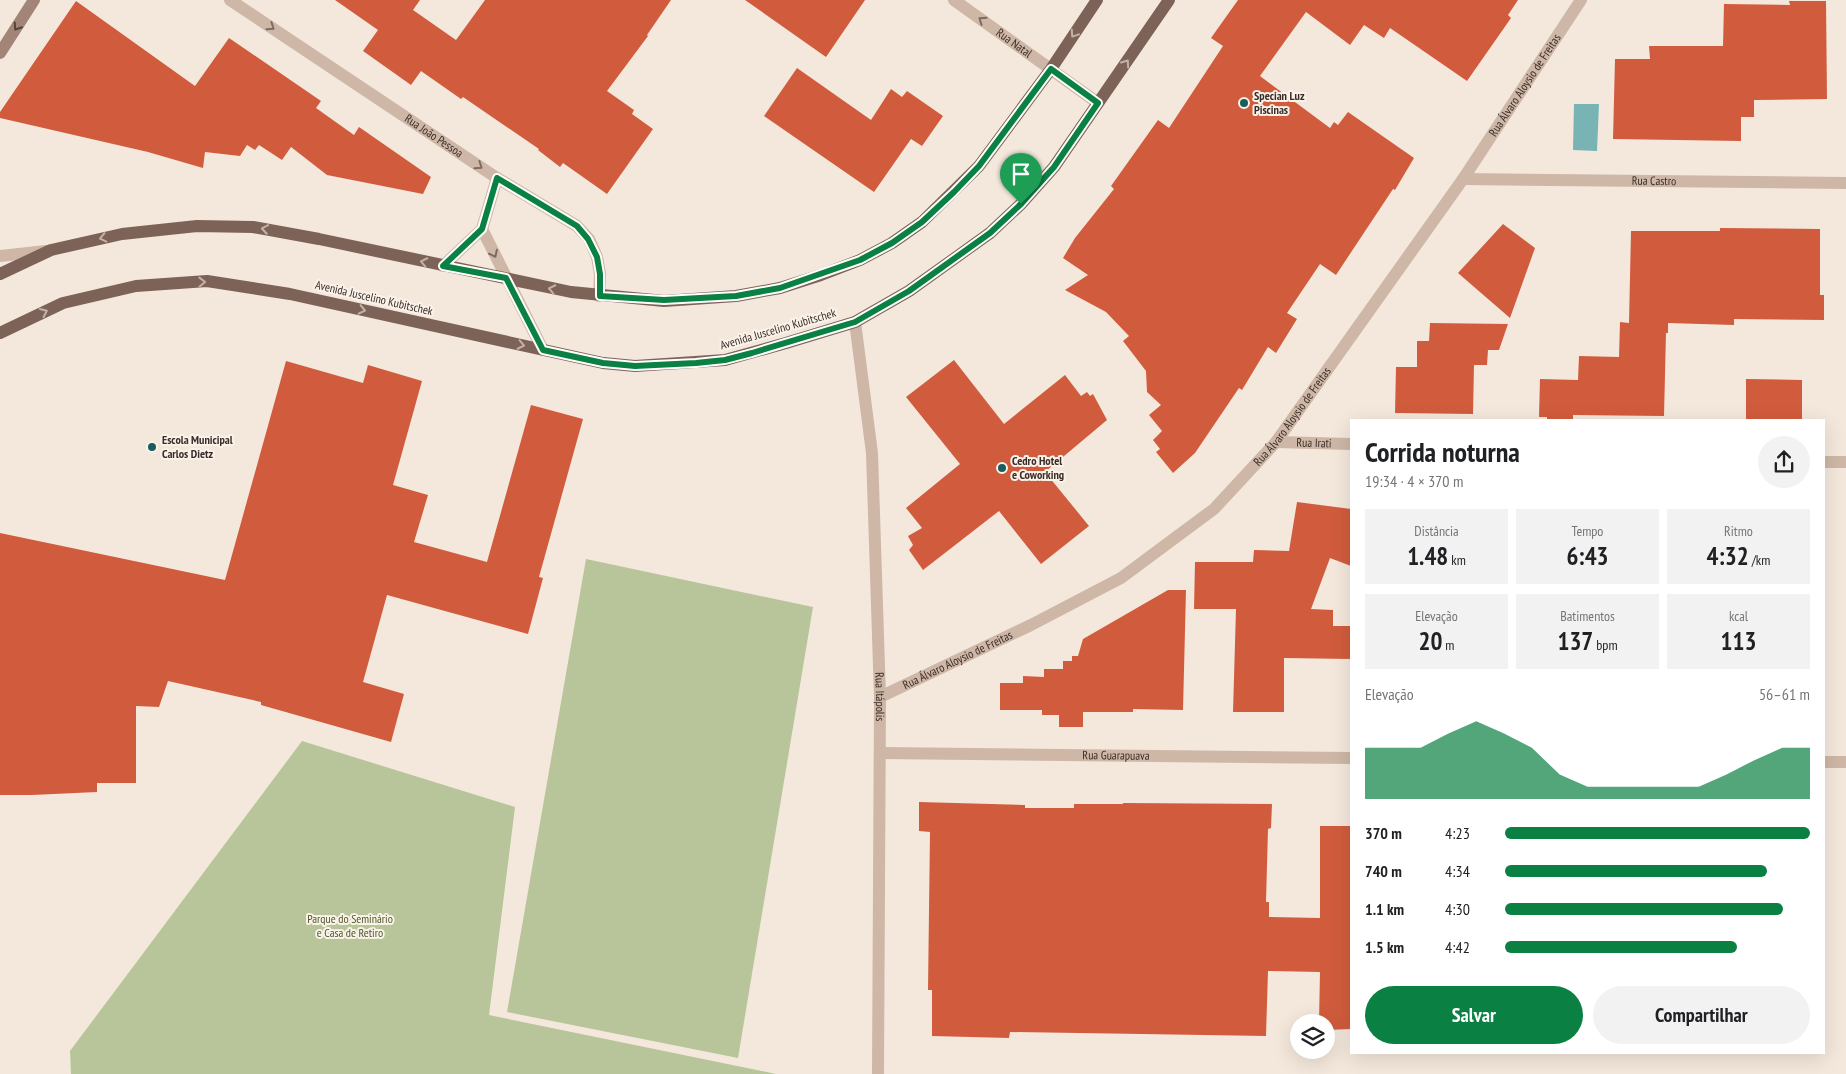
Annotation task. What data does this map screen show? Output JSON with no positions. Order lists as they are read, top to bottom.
{
  "streets": {
    "main road": ["Avenida Juscelino Kubitschek"],
    "street": [
      "Rua Natal",
      "Rua Álvaro Aloysio de Freitas",
      "Rua João Pessoa",
      "Rua Castro",
      "Rua Irati",
      "Rua Itápolis",
      "Rua Guarapuava"
    ]
  },
  "crossings": [
    ["Rua Natal", "Avenida Juscelino Kubitschek"],
    ["Rua Álvaro Aloysio de Freitas", "Rua Castro"],
    ["Rua Álvaro Aloysio de Freitas", "Rua Irati"],
    ["Rua Álvaro Aloysio de Freitas", "Rua Itápolis"],
    ["Avenida Juscelino Kubitschek", "Rua Itápolis"],
    ["Rua Itápolis", "Rua Guarapuava"]
  ],
  "one_way": ["Rua Natal", "Rua João Pessoa"],
  "parks": ["Parque do Seminário e Casa de Retiro"],
  "places": ["Specian Luz Piscinas", "Escola Municipal Carlos Dietz", "Cedro Hotel e Coworking"],
  "page": {
    "heading": ["Corrida noturna", "19:34 · 4 × 370 m"],
    "stats": [
      ["Distância", "1.48 km"],
      ["Tempo", "6:43"],
      ["Ritmo", "4:32 /km"],
      ["Elevação", "20 m"],
      ["Batimentos", "137 bpm"],
      ["kcal", "113"]
    ],
    "chart": ["Elevação", "56–61 m"],
    "list": [
      {
        "name": "370 m",
        "note": "4:23"
      },
      {
        "name": "740 m",
        "note": "4:34"
      },
      {
        "name": "1.1 km",
        "note": "4:30"
      },
      {
        "name": "1.5 km",
        "note": "4:42"
      }
    ],
    "buttons": ["Salvar", "Compartilhar"]
  }
}
